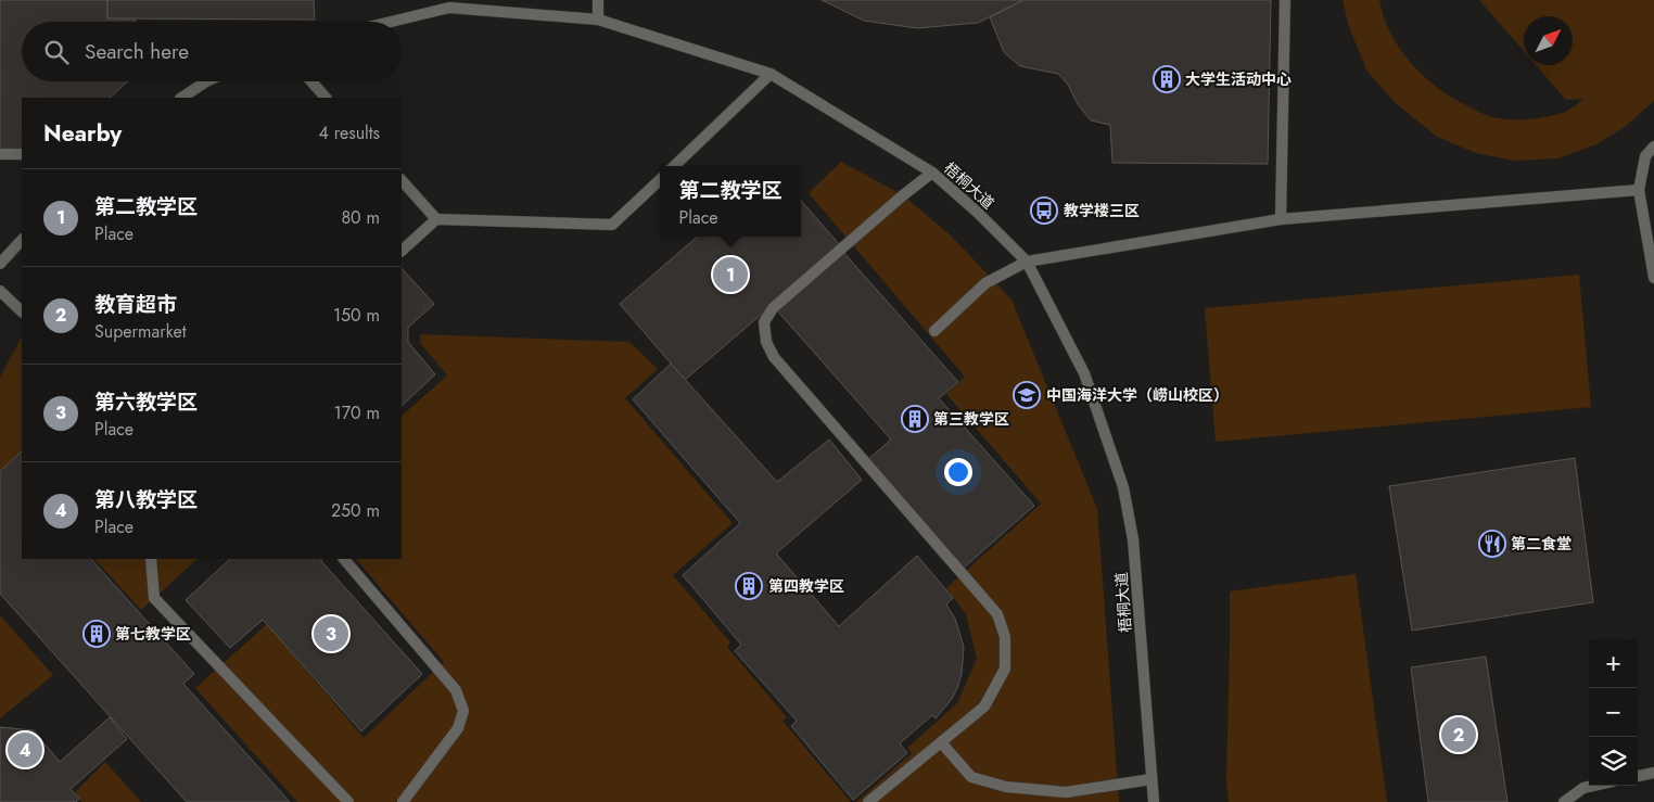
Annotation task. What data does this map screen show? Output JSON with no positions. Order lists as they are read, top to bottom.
{
  "streets": {
    "lane": ["梧桐大道"]
  },
  "places": {
    "building": [
      "大学生活动中心",
      "第三教学区",
      "第四教学区",
      "第七教学区"
    ],
    "bus stop": ["教学楼三区"],
    "school or university": ["中国海洋大学（崂山校区）"],
    "restaurant": ["第二食堂"]
  },
  "north": "top right",
  "page": {
    "search": "Search here",
    "heading": ["Nearby", "4 results"],
    "popup": ["第二教学区", "Place"],
    "list": [
      {
        "mark": "1",
        "name": "第二教学区",
        "note": "Place",
        "value": "80 m"
      },
      {
        "mark": "2",
        "name": "教育超市",
        "note": "Supermarket",
        "value": "150 m"
      },
      {
        "mark": "3",
        "name": "第六教学区",
        "note": "Place",
        "value": "170 m"
      },
      {
        "mark": "4",
        "name": "第八教学区",
        "note": "Place",
        "value": "250 m"
      }
    ],
    "pins": [
      "1",
      "3",
      "2",
      "4"
    ],
    "map_buttons": ["+", "−"]
  }
}
